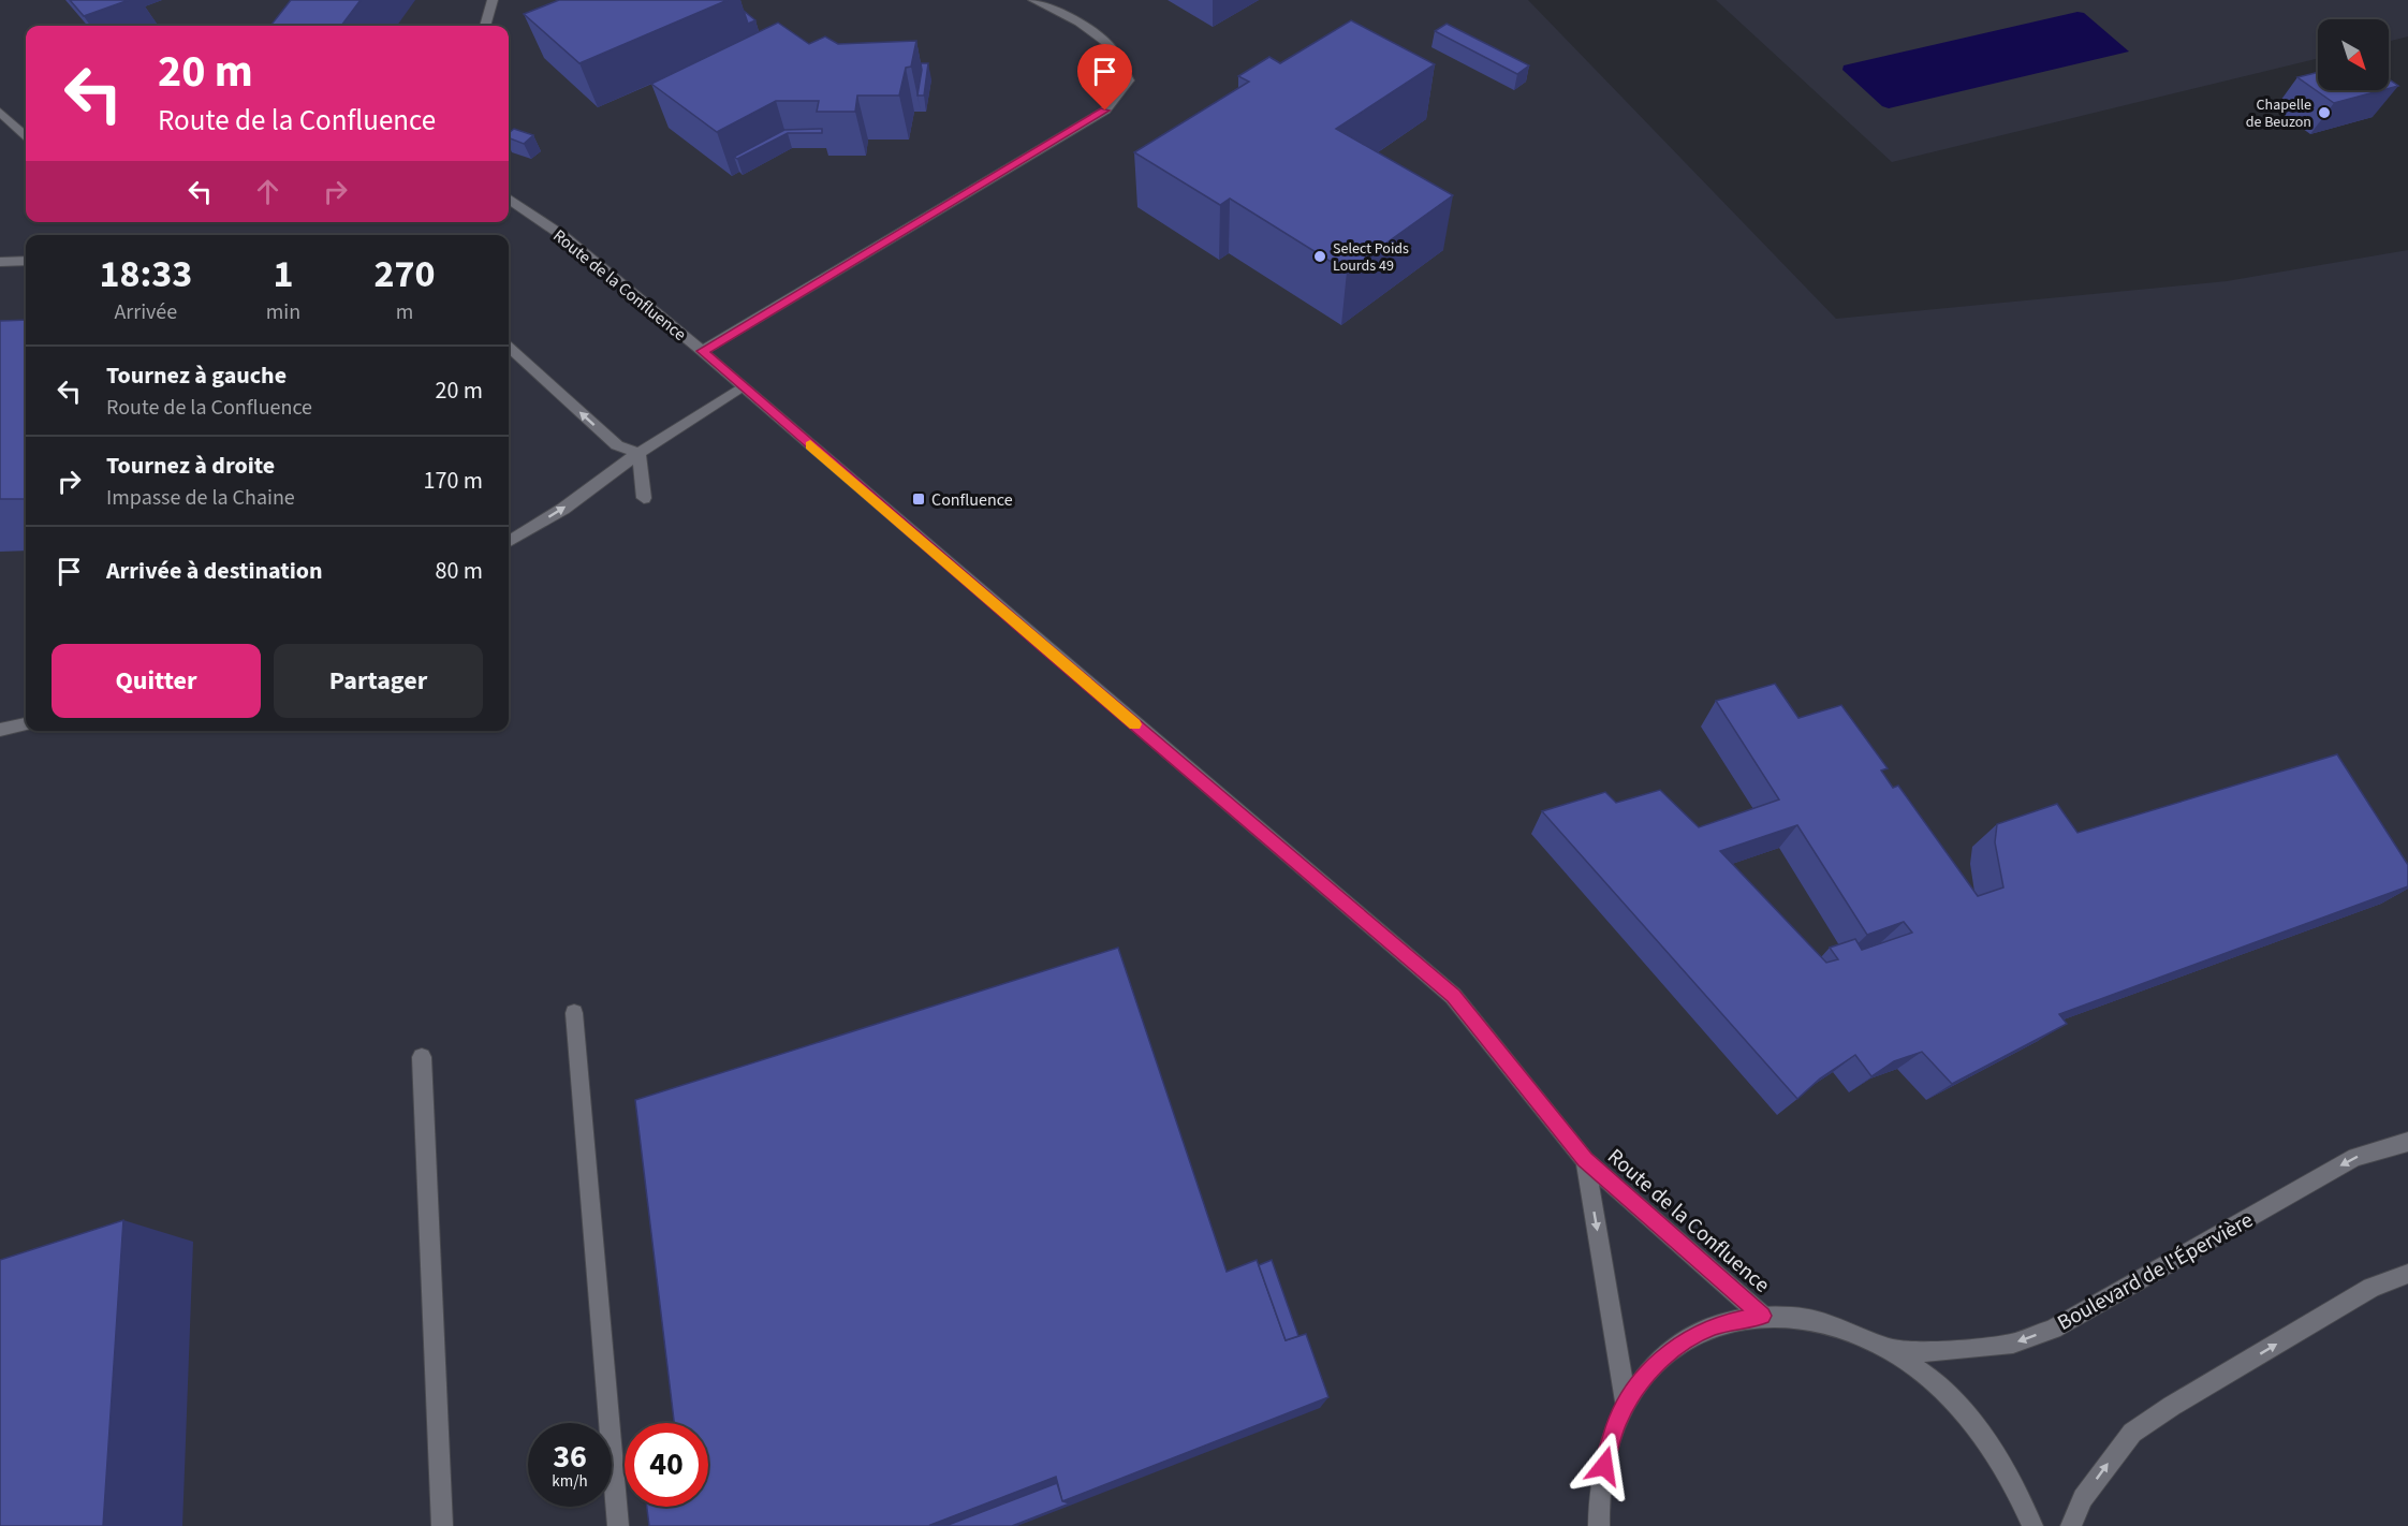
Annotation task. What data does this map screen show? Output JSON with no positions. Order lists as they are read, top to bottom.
{
  "streets": {
    "street": ["Route de la Confluence", "Boulevard de l'Épervière"]
  },
  "places": {
    "other": ["Chapelle de Beuzon", "Select Poids Lourds 49"],
    "transit": ["Confluence"]
  },
  "north": "bottom right",
  "page": {
    "turn": ["20 m", "Route de la Confluence"],
    "eta": [
      "18:33",
      "Arrivée",
      "1",
      "min",
      "270",
      "m"
    ],
    "list": [
      {
        "name": "Tournez à gauche",
        "note": "Route de la Confluence",
        "value": "20 m"
      },
      {
        "name": "Tournez à droite",
        "note": "Impasse de la Chaine",
        "value": "170 m"
      },
      {
        "name": "Arrivée à destination",
        "value": "80 m"
      }
    ],
    "buttons": ["Quitter", "Partager"],
    "speed": "36 km/h",
    "limit": "40"
  }
}
